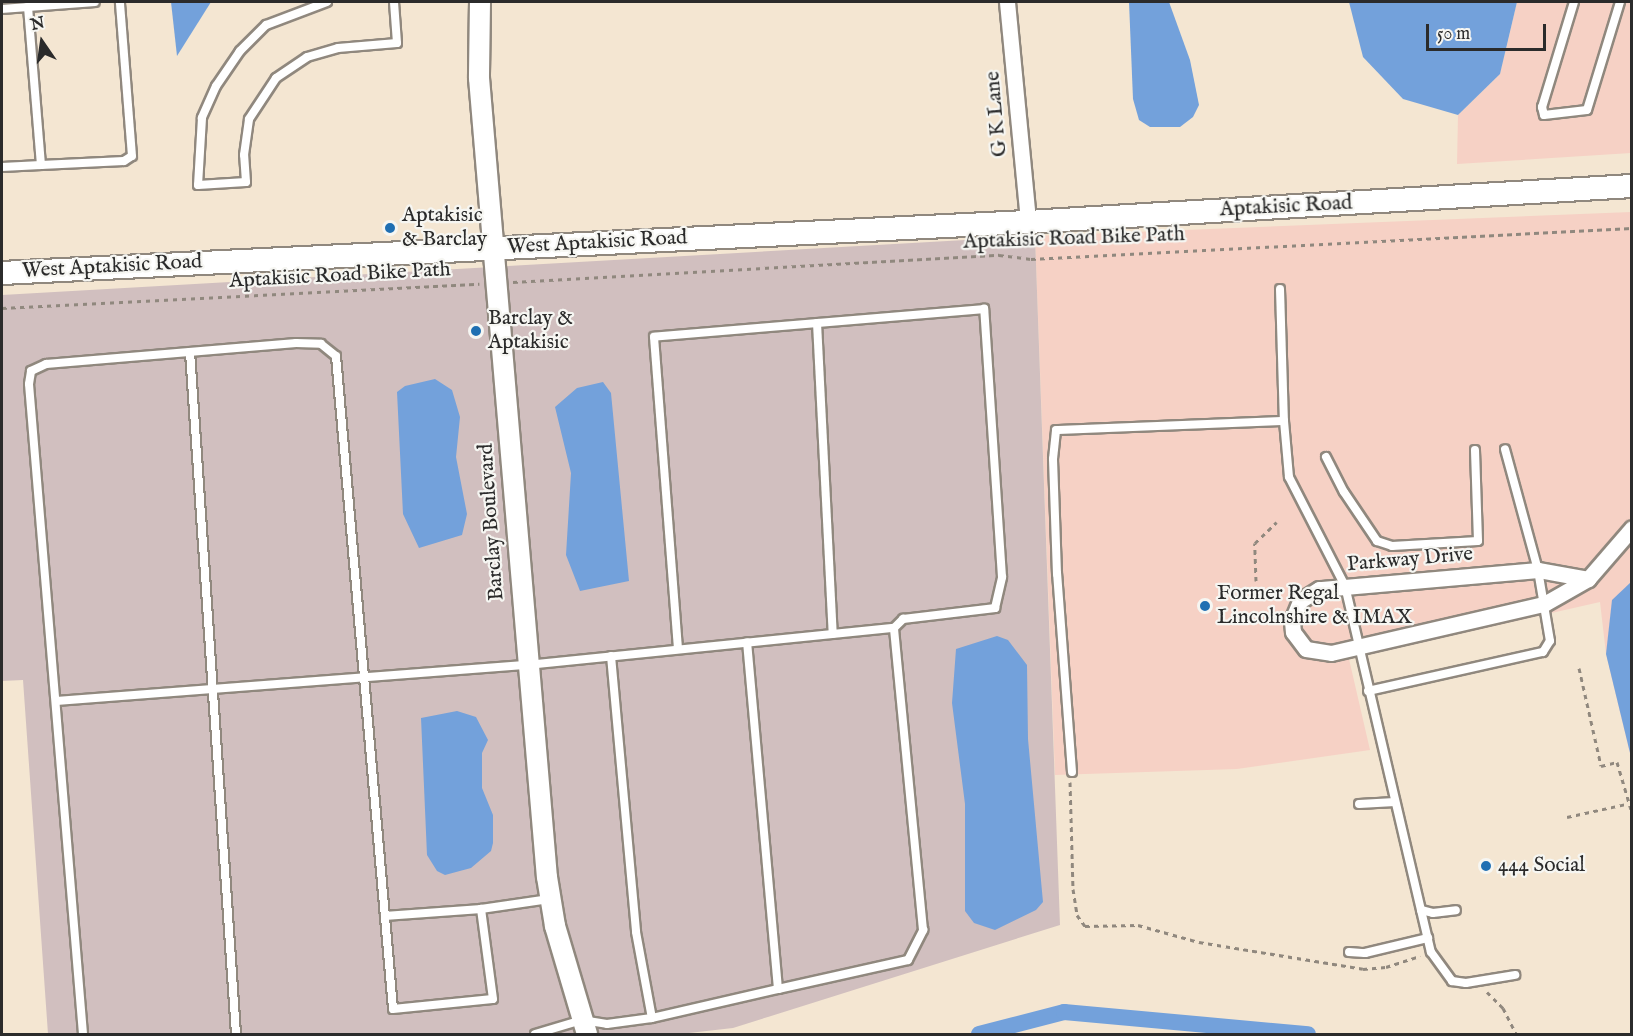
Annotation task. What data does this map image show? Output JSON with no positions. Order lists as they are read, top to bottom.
{
  "streets": {
    "main road": ["Aptakisic Road", "West Aptakisic Road"],
    "street": ["G K Lane", "Barclay Boulevard", "Parkway Drive"],
    "path": ["Aptakisic Road Bike Path"]
  },
  "crossings": [
    ["G K Lane", "Aptakisic Road"],
    ["Aptakisic Road", "West Aptakisic Road"],
    ["West Aptakisic Road", "Barclay Boulevard"]
  ],
  "places": [
    "Aptakisic & Barclay",
    "Barclay & Aptakisic",
    "Former Regal Lincolnshire & IMAX",
    "444 Social"
  ],
  "scale_bar": "50 m",
  "north": "top"
}
